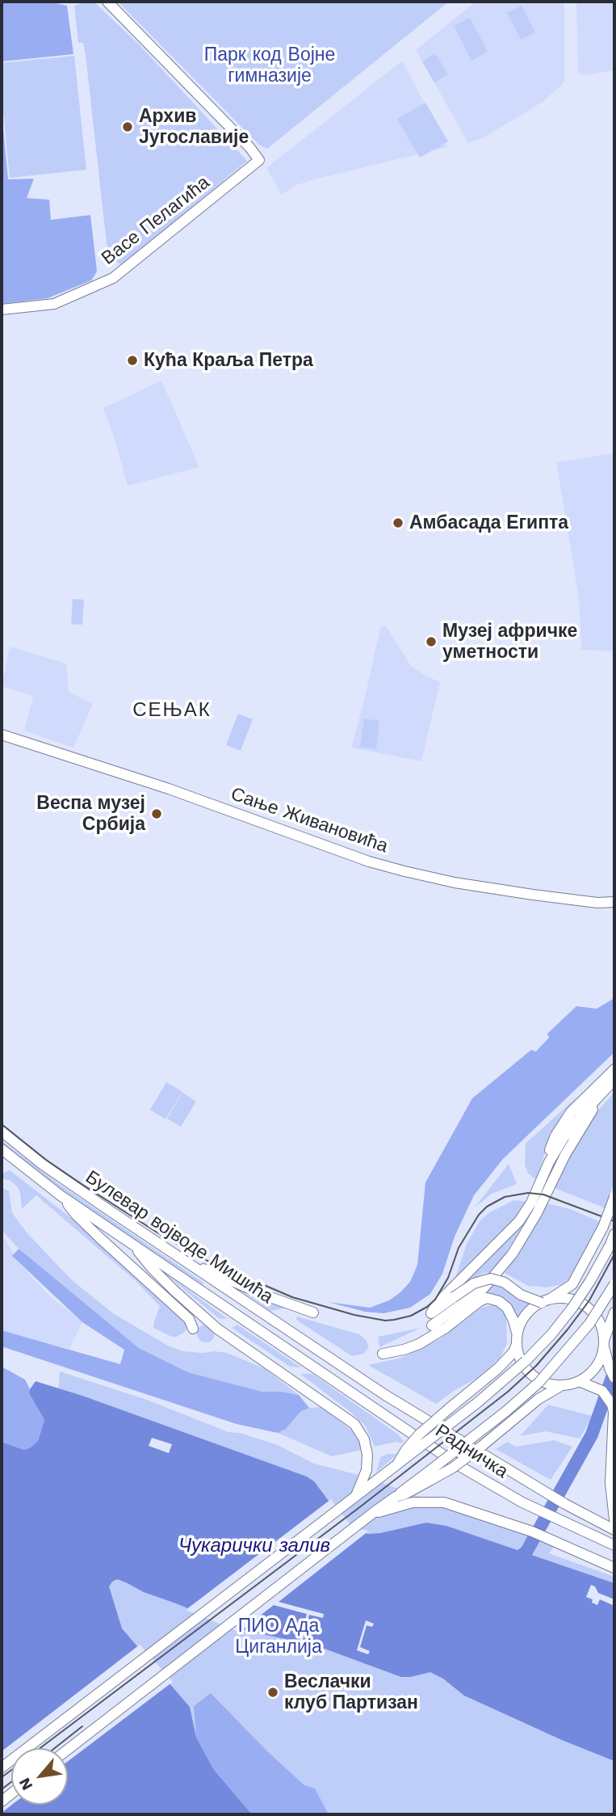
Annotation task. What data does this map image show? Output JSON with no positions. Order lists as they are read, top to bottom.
{
  "streets": {
    "main road": [
      "Васе Пелагића",
      "Сање Живановића",
      "Булевар војводе Мишића",
      "Радничка"
    ]
  },
  "crossings": [
    ["Булевар војводе Мишића", "Радничка"]
  ],
  "districts": ["СЕЊАК"],
  "water": ["Чукарички залив"],
  "parks": ["Парк код Војне гимназије", "ПИО Ада Циганлија"],
  "places": [
    "Архив Југославије",
    "Кућа Краља Петра",
    "Амбасада Египта",
    "Музеј афричке уметности",
    "Веспа музеј Србија",
    "Веслачки клуб Партизан"
  ],
  "north": "bottom left"
}
